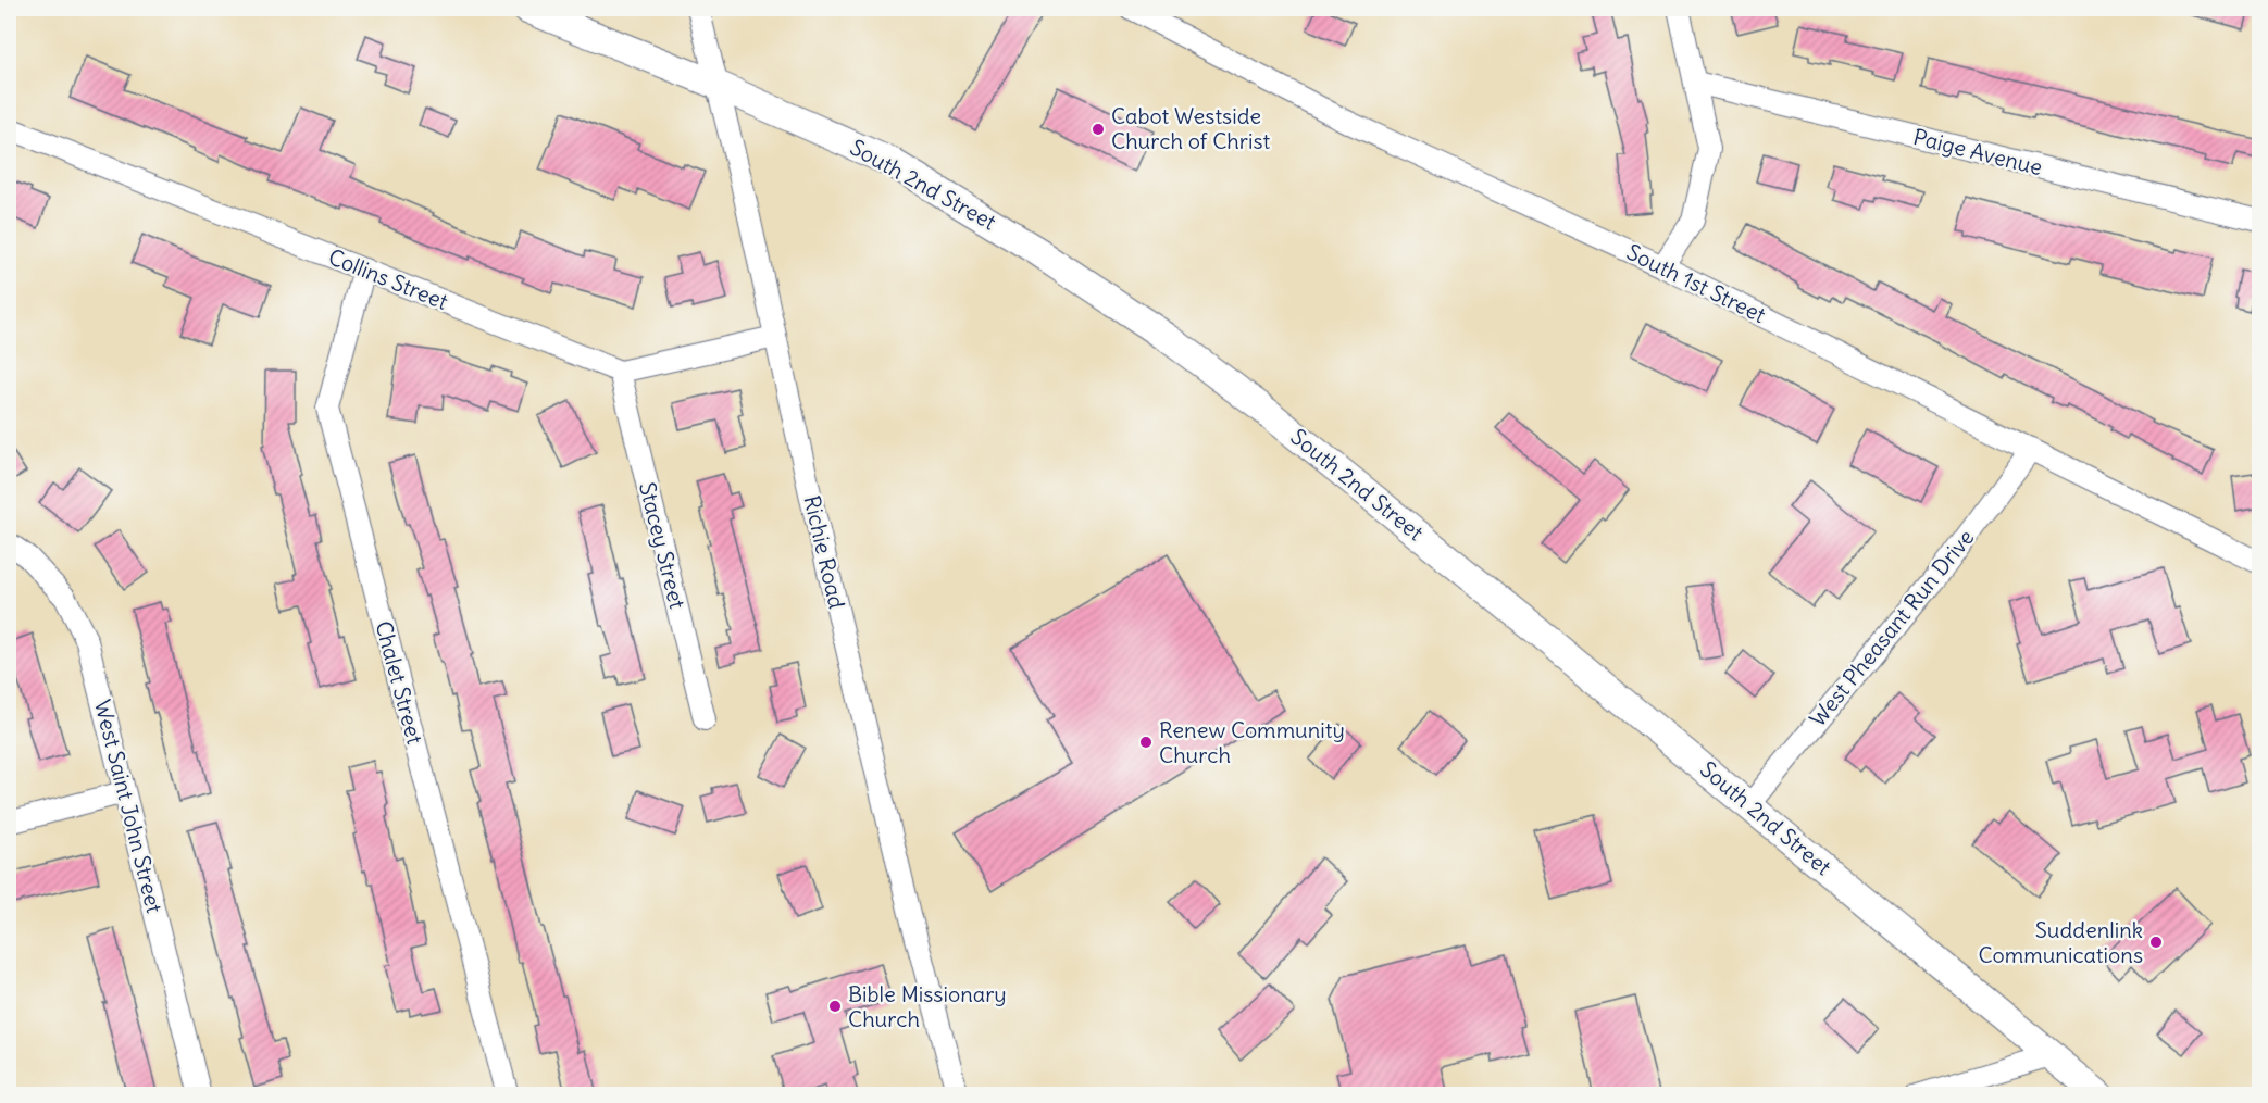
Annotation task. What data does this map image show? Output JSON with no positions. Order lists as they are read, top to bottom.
{
  "streets": {
    "main road": ["South 2nd Street"],
    "street": [
      "Paige Avenue",
      "Collins Street",
      "South 1st Street",
      "Stacey Street",
      "Richie Road",
      "West Pheasant Run Drive",
      "Chalet Street",
      "West Saint John Street"
    ]
  },
  "crossings": [
    ["South 2nd Street", "Richie Road"],
    ["South 2nd Street", "West Pheasant Run Drive"],
    ["Collins Street", "Stacey Street"],
    ["Collins Street", "Chalet Street"],
    ["South 1st Street", "West Pheasant Run Drive"]
  ],
  "places": [
    "Cabot Westside Church of Christ",
    "Renew Community Church",
    "Suddenlink Communications",
    "Bible Missionary Church"
  ]
}
